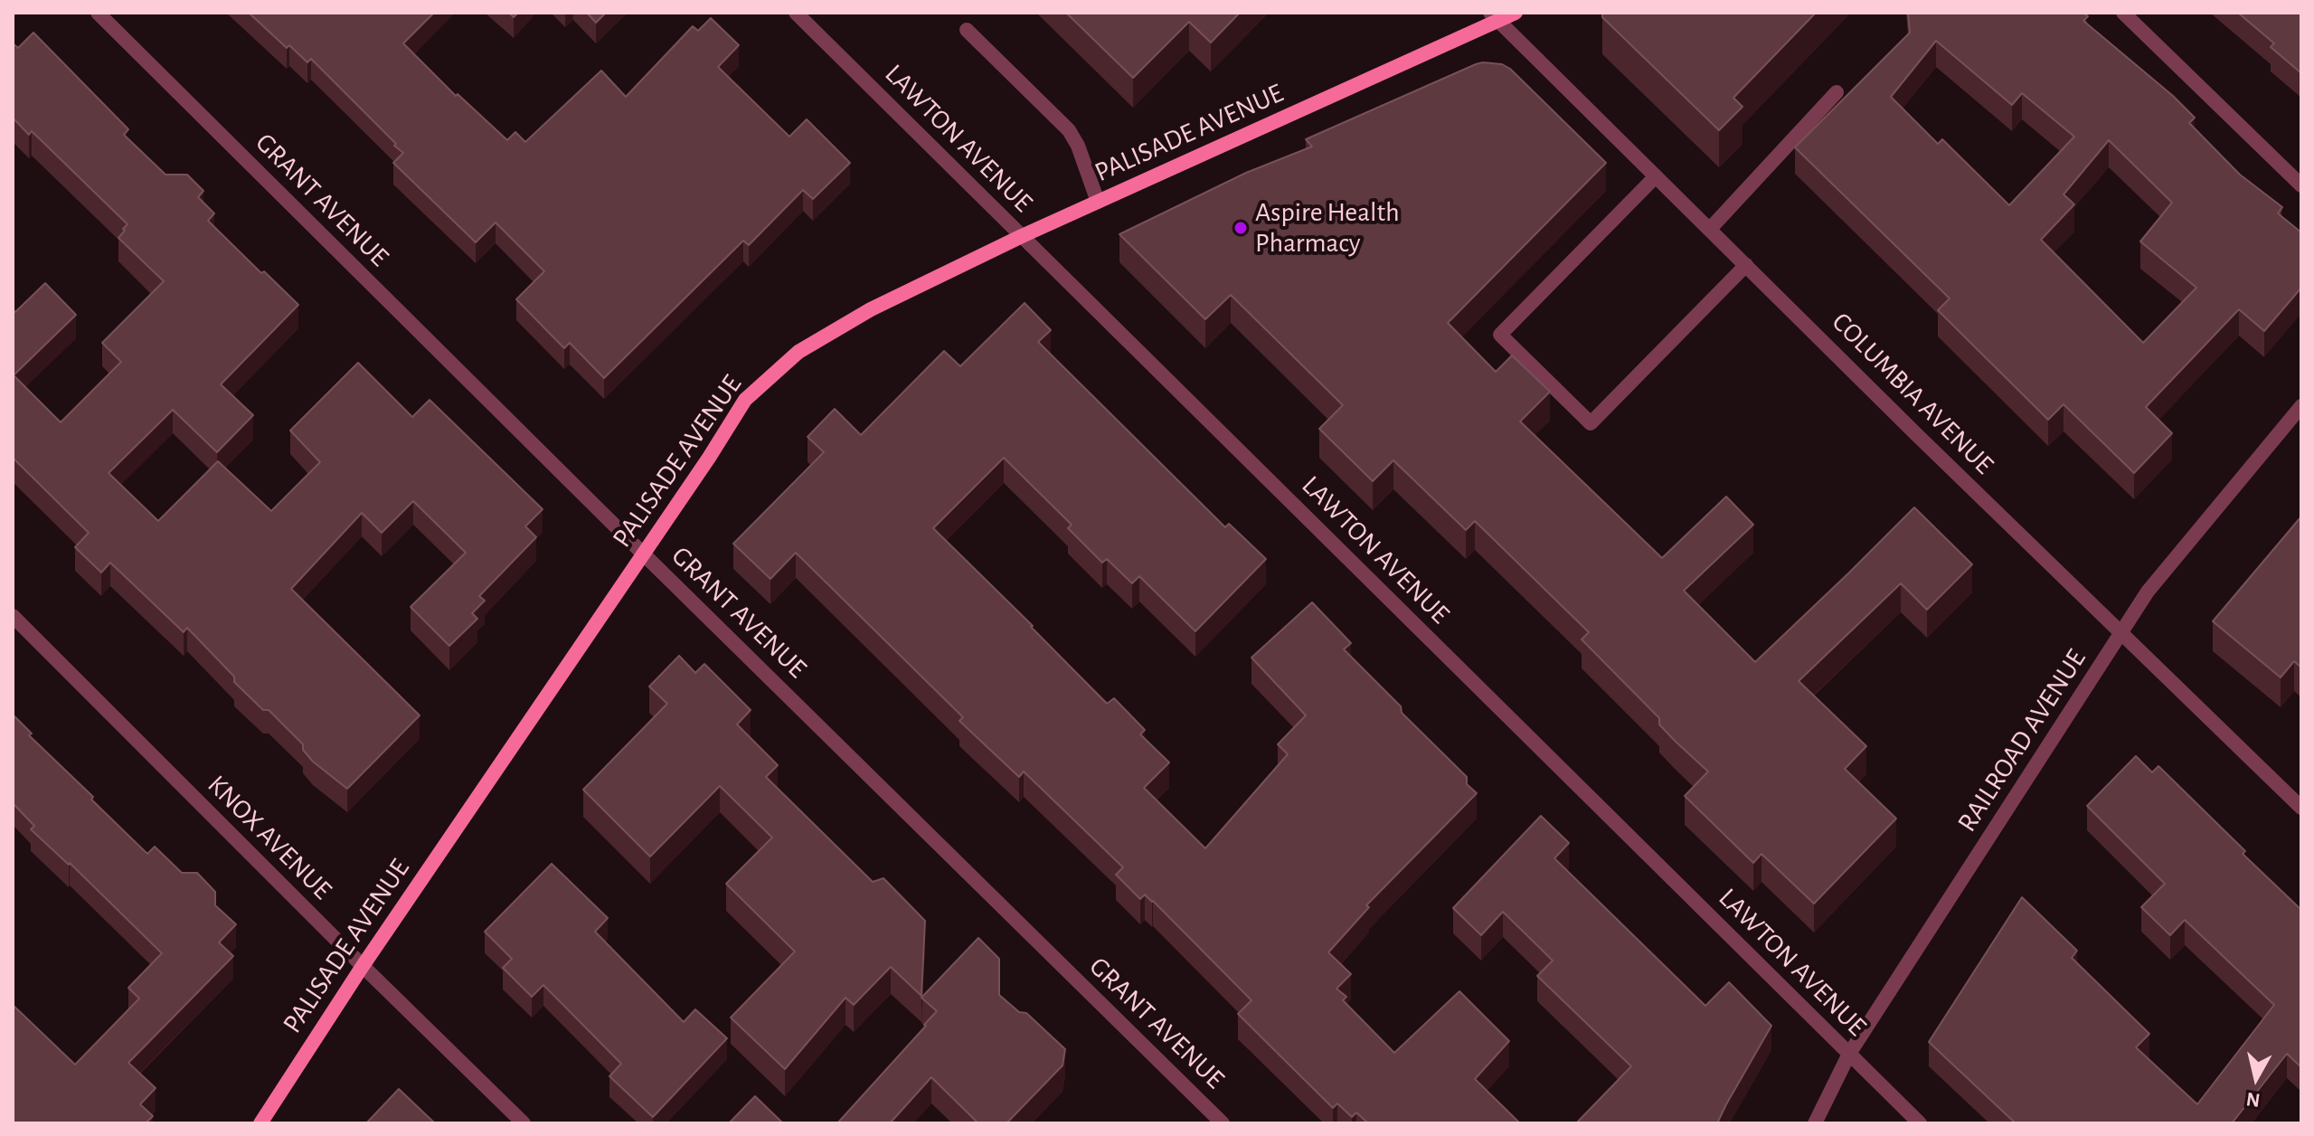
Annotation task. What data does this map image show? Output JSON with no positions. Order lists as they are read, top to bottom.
{
  "streets": {
    "main road": ["PALISADE AVENUE"],
    "street": [
      "LAWTON AVENUE",
      "GRANT AVENUE",
      "COLUMBIA AVENUE",
      "RAILROAD AVENUE",
      "KNOX AVENUE"
    ]
  },
  "crossings": [
    ["PALISADE AVENUE", "LAWTON AVENUE"],
    ["PALISADE AVENUE", "GRANT AVENUE"],
    ["PALISADE AVENUE", "COLUMBIA AVENUE"],
    ["PALISADE AVENUE", "KNOX AVENUE"],
    ["LAWTON AVENUE", "RAILROAD AVENUE"],
    ["COLUMBIA AVENUE", "RAILROAD AVENUE"]
  ],
  "places": ["Aspire Health Pharmacy"],
  "north": "bottom"
}
